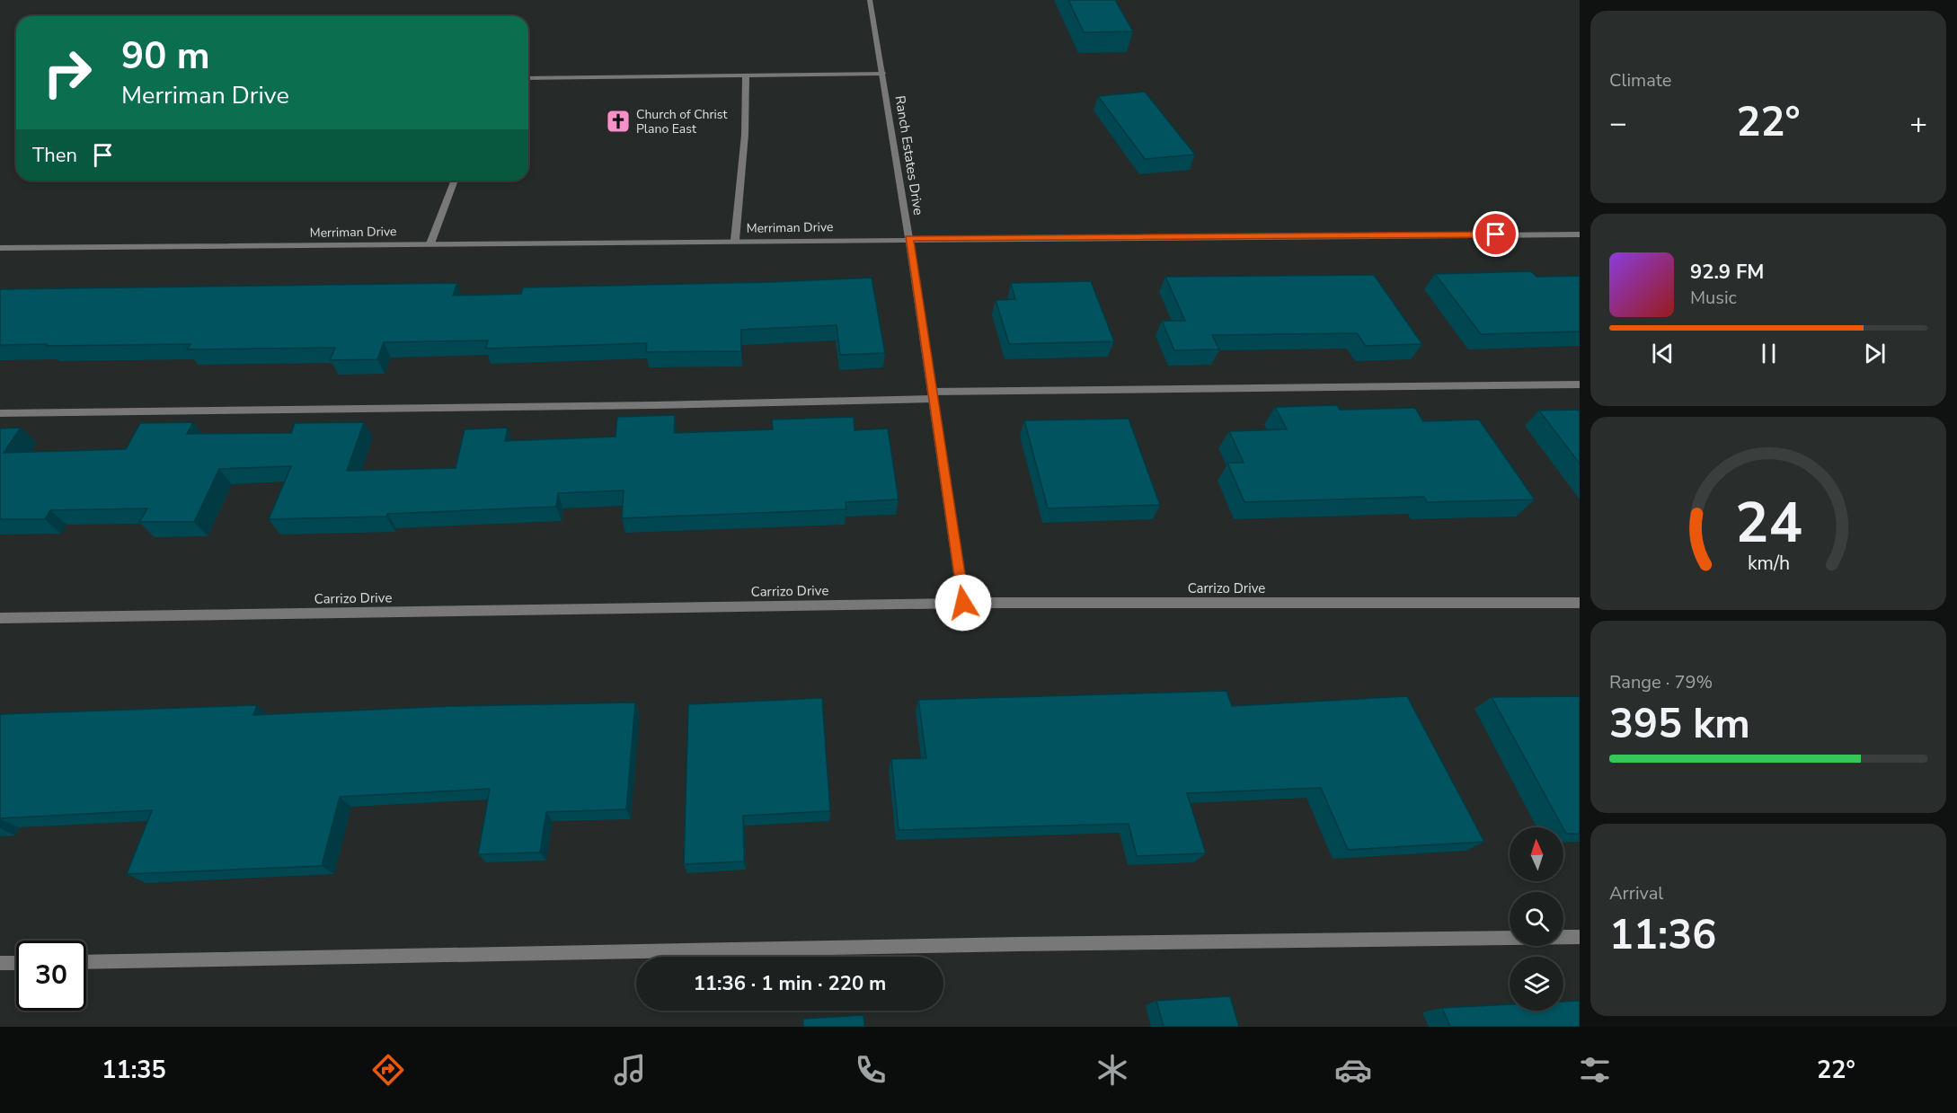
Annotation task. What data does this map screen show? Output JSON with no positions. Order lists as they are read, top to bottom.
{
  "streets": {
    "street": ["Ranch Estates Drive", "Merriman Drive", "Carrizo Drive"]
  },
  "crossings": [
    ["Ranch Estates Drive", "Merriman Drive"],
    ["Ranch Estates Drive", "Carrizo Drive"]
  ],
  "places": {
    "church": ["Church of Christ Plano East"]
  },
  "north": "top",
  "page": {
    "tile": [
      "Climate",
      ["Range · 79%", "395 km"],
      ["Arrival", "11:36"]
    ],
    "turn": ["90 m", "Merriman Drive"],
    "heat": ["−", "22°", "+"],
    "then": "Then",
    "song": ["92.9 FM", "Music"],
    "limit": "30",
    "trip": "11:36 · 1 min · 220 m",
    "tabs": ["11:35", "22°"],
    "gauge": ["24", "km/h"]
  }
}
